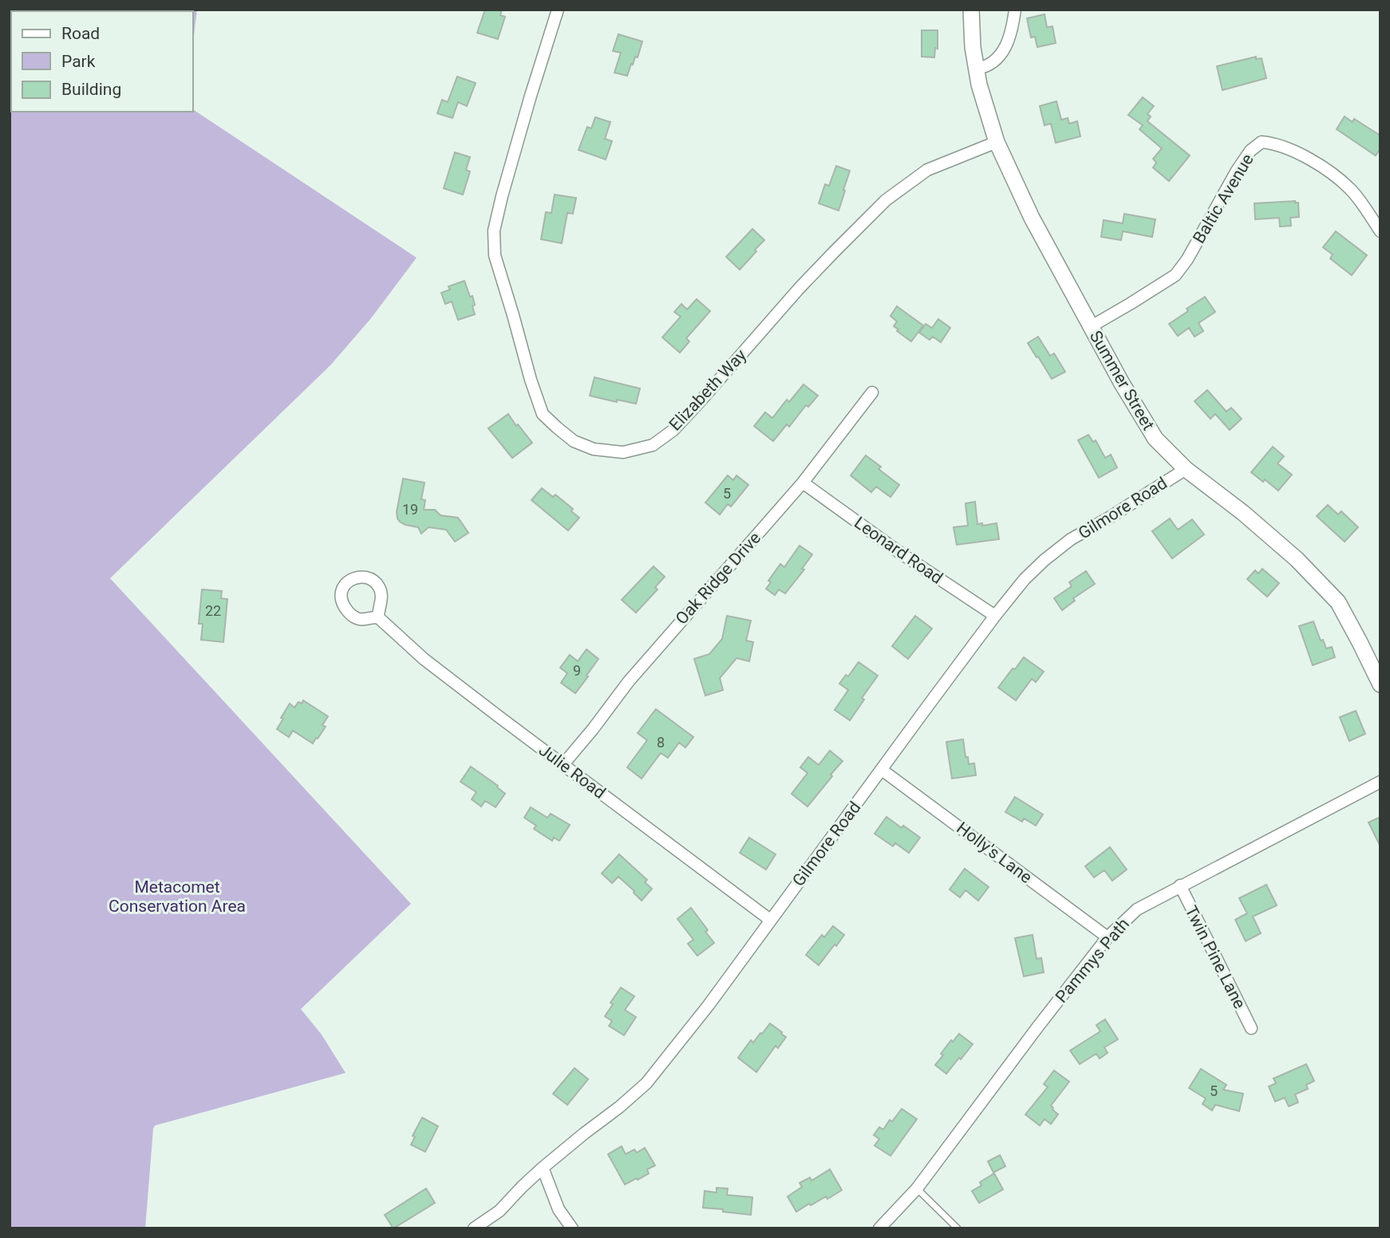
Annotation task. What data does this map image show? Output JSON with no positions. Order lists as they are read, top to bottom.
{
  "streets": {
    "street": [
      "Baltic Avenue",
      "Summer Street",
      "Elizabeth Way",
      "Gilmore Road",
      "Leonard Road",
      "Oak Ridge Drive",
      "Julie Road",
      "Holly's Lane",
      "Twin Pine Lane",
      "Pammys Path"
    ]
  },
  "crossings": [
    ["Baltic Avenue", "Summer Street"],
    ["Summer Street", "Elizabeth Way"],
    ["Summer Street", "Gilmore Road"],
    ["Gilmore Road", "Leonard Road"],
    ["Gilmore Road", "Julie Road"],
    ["Gilmore Road", "Holly's Lane"],
    ["Leonard Road", "Oak Ridge Drive"],
    ["Oak Ridge Drive", "Julie Road"],
    ["Holly's Lane", "Pammys Path"],
    ["Twin Pine Lane", "Pammys Path"]
  ],
  "parks": ["Metacomet Conservation Area"],
  "house_numbers": [
    "5",
    "19",
    "22",
    "9",
    "8",
    "5"
  ],
  "legend": ["Road", "Park", "Building"]
}
